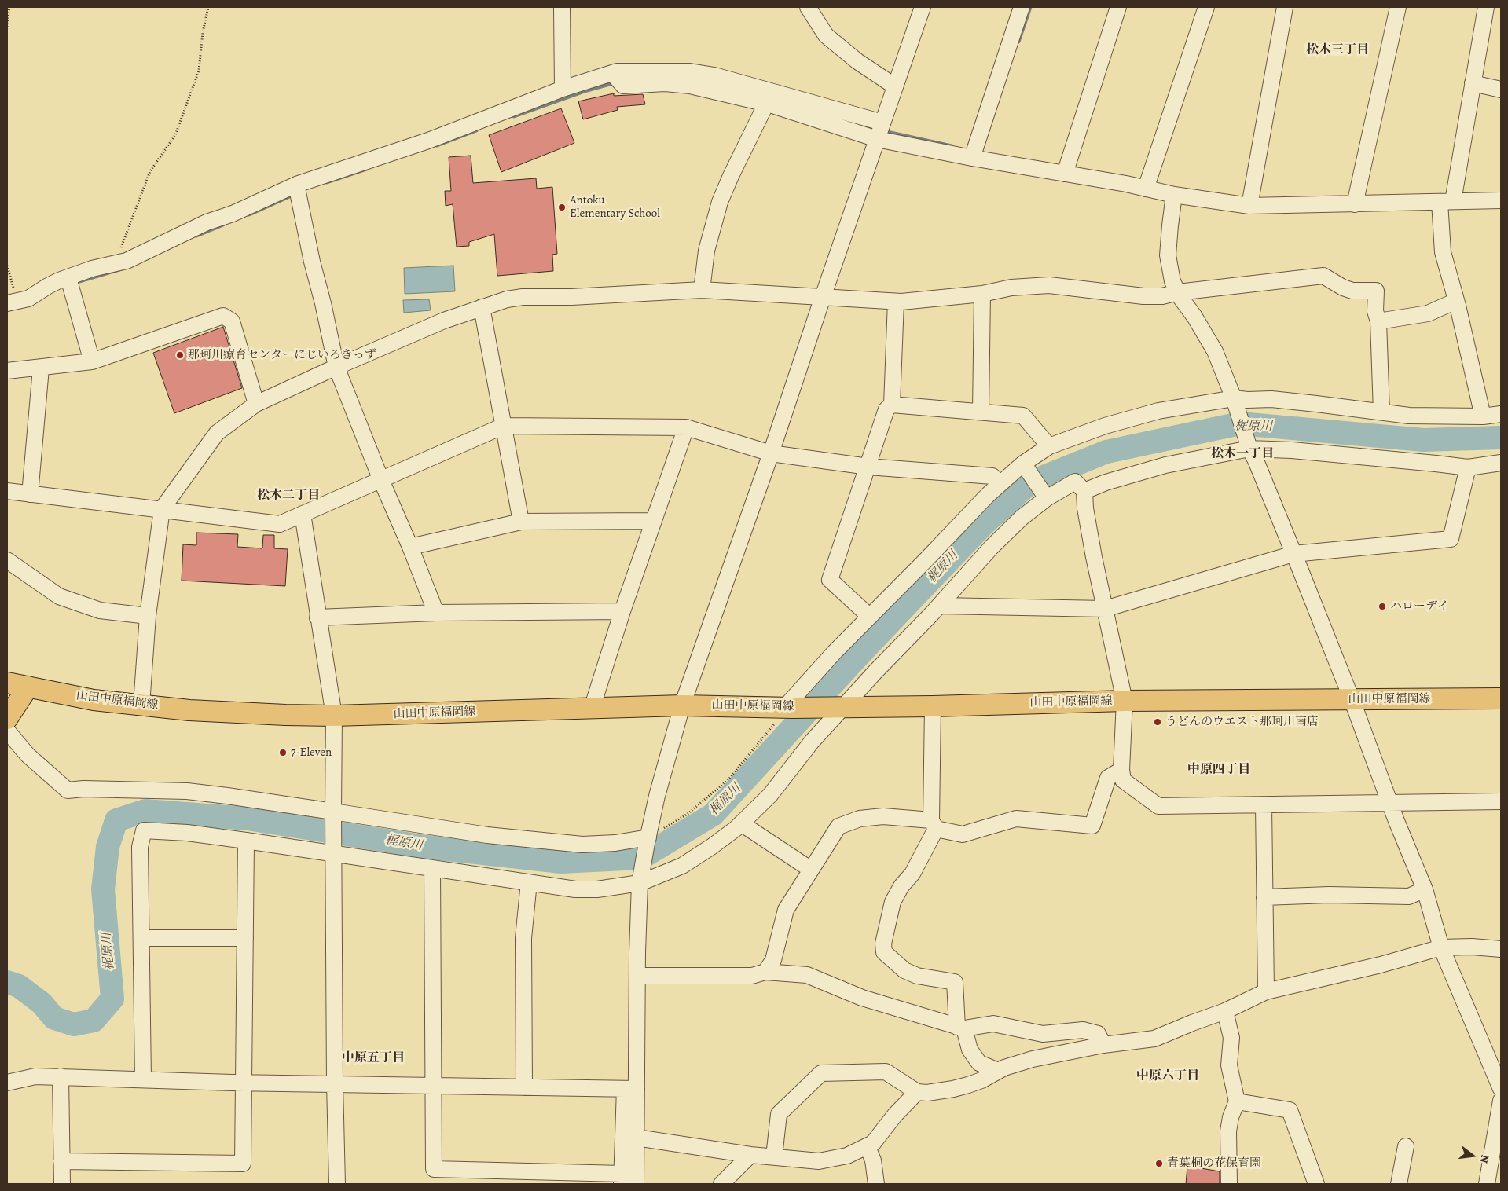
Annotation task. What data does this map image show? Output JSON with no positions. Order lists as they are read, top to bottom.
{
  "streets": {
    "main road": ["山田中原福岡線"]
  },
  "districts": [
    "松木三丁目",
    "松木一丁目",
    "松木二丁目",
    "中原四丁目",
    "中原五丁目",
    "中原六丁目"
  ],
  "water": ["梶原川"],
  "places": [
    "Antoku Elementary School",
    "那珂川療育センターにじいろきっず",
    "ハローデイ",
    "うどんのウエスト那珂川南店",
    "7-Eleven",
    "青葉桐の花保育園"
  ],
  "north": "right"
}
